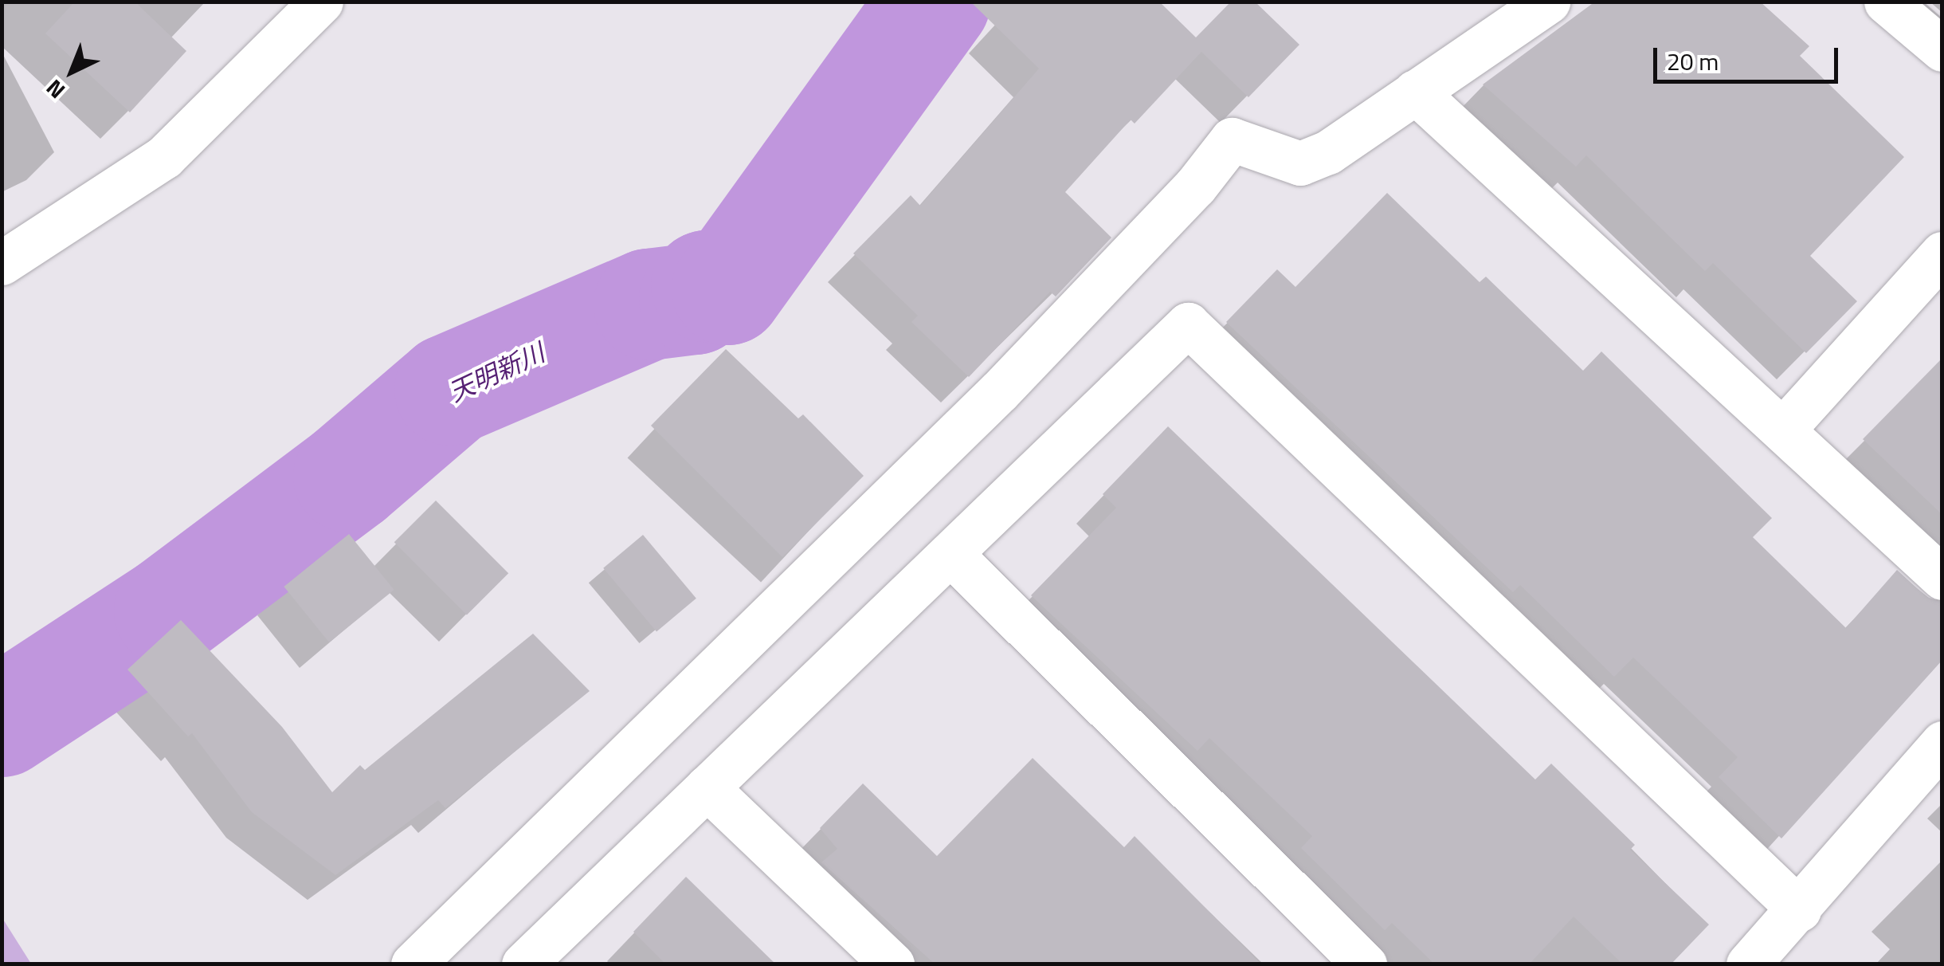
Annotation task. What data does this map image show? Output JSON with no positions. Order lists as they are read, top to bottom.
{
  "water": ["天明新川"],
  "scale_bar": "20 m",
  "north": "bottom left"
}
